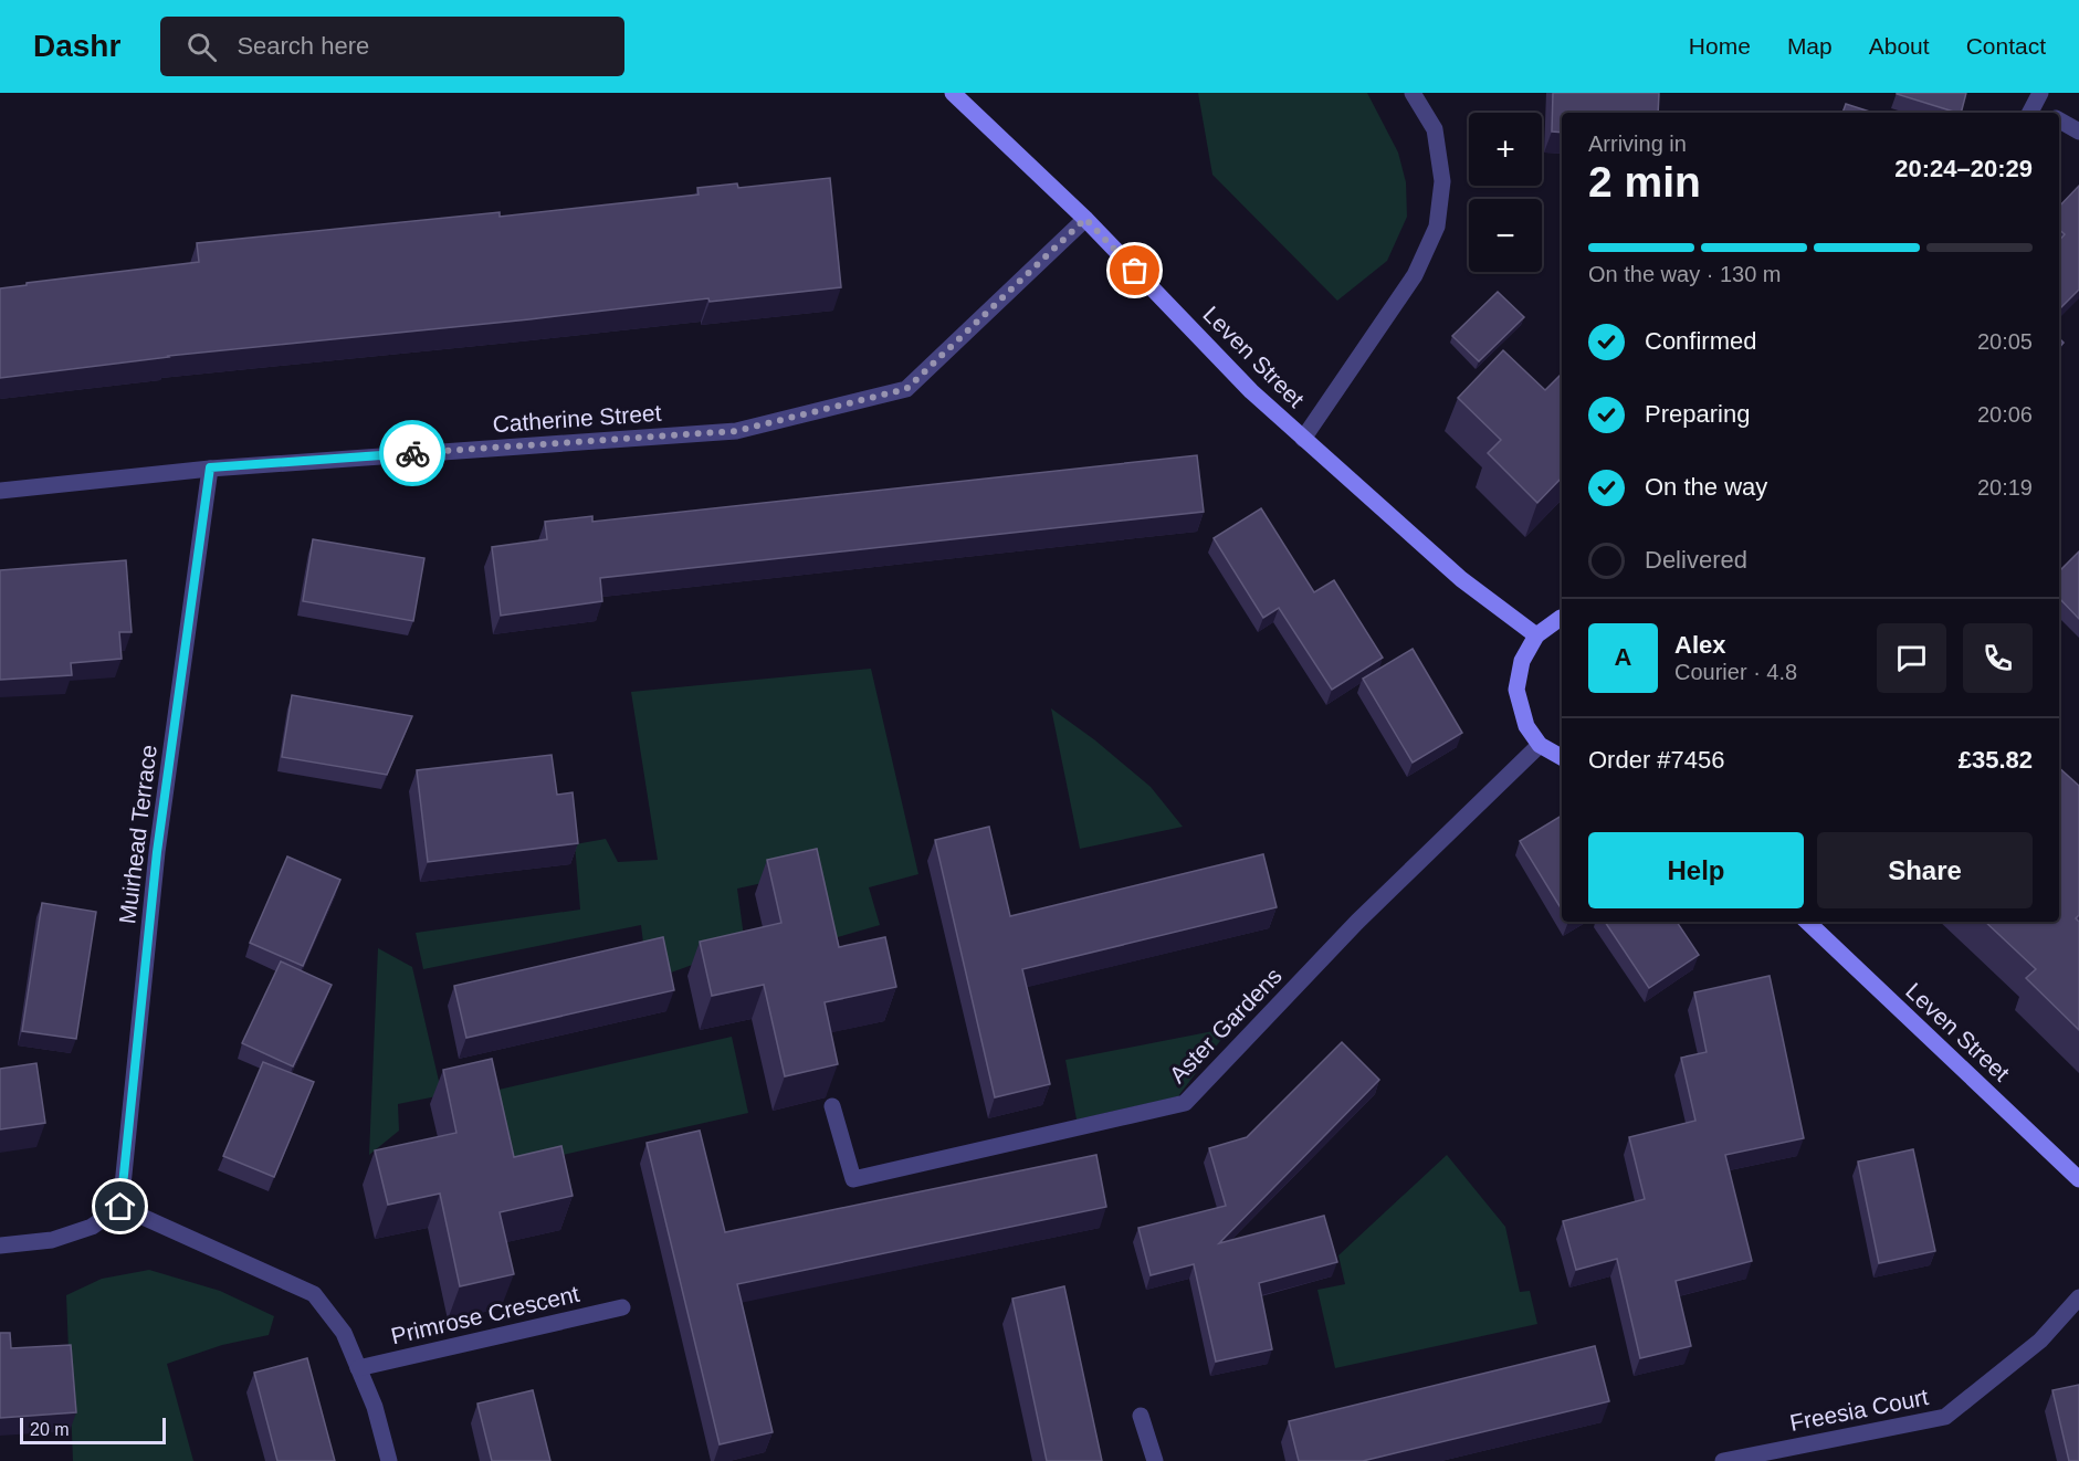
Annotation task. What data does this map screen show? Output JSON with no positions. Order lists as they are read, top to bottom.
{
  "streets": {
    "street": [
      "Leven Street",
      "Catherine Street",
      "Muirhead Terrace",
      "Aster Gardens",
      "Primrose Crescent",
      "Freesia Court"
    ]
  },
  "crossings": [
    ["Leven Street", "Catherine Street"],
    ["Catherine Street", "Muirhead Terrace"]
  ],
  "scale_bar": "20 m",
  "page": {
    "header": "Dashr",
    "search": "Search here",
    "nav": [
      "Home",
      "Map",
      "About",
      "Contact"
    ],
    "map_buttons": ["+", "−"],
    "heading": ["2 min", "Arriving in", "20:24–20:29"],
    "panel": [
      "Alex",
      "Courier · 4.8",
      "Order #7456",
      "£35.82"
    ],
    "bar": "On the way · 130 m",
    "list": [
      ["Confirmed", "20:05"],
      ["Preparing", "20:06"],
      ["On the way", "20:19"],
      "Delivered"
    ],
    "round": "A",
    "buttons": ["Help", "Share"],
    "scale": "20 m"
  }
}
